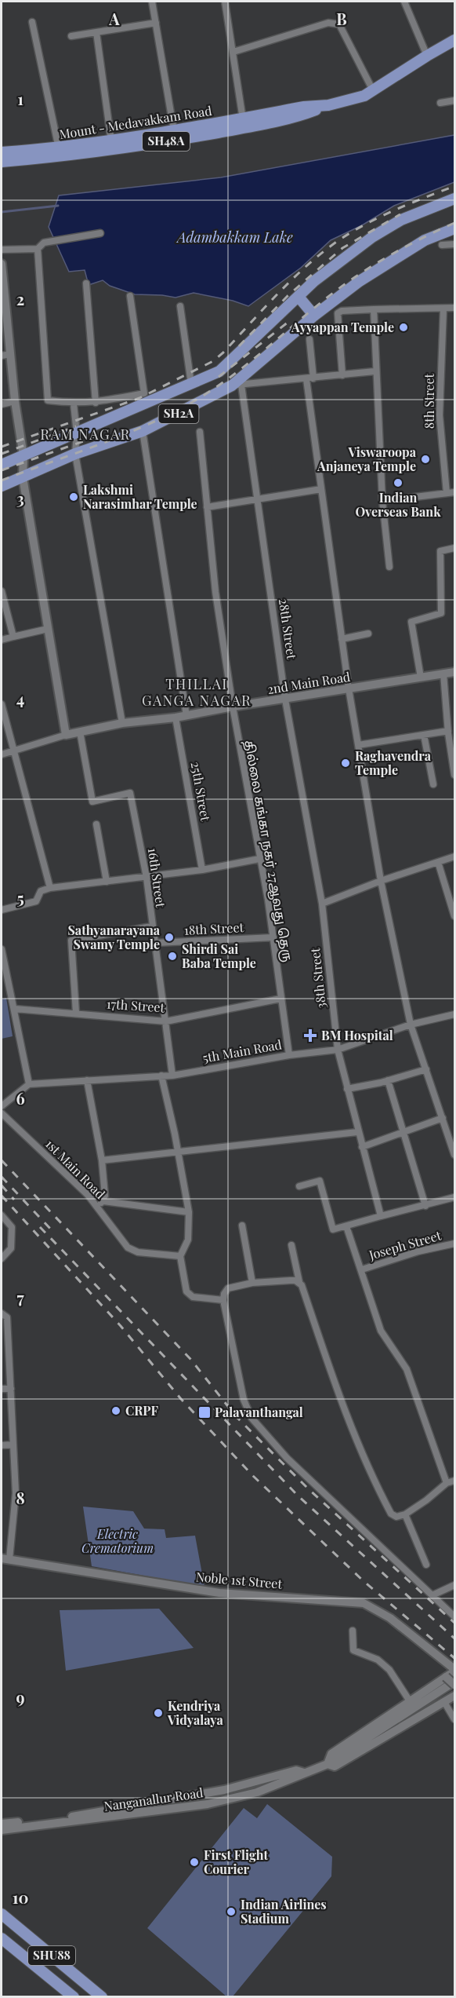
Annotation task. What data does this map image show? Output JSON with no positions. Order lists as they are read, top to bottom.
{
  "streets": {
    "main road": [
      "Mount - Medavakkam Road",
      "SH48A",
      "SH2A",
      "SHU88"
    ],
    "street": [
      "8th Street",
      "28th Street",
      "2nd Main Road",
      "25th Street",
      "தில்லை கங்கா நகர் 27ஆவது தெரு",
      "16th Street",
      "18th Street",
      "38th Street",
      "17th Street",
      "5th Main Road",
      "1st Main Road",
      "Joseph Street",
      "Noble 1st Street",
      "Nanganallur Road"
    ]
  },
  "crossings": [
    ["SH2A", "28th Street"],
    ["28th Street", "2nd Main Road"],
    ["28th Street", "38th Street"],
    ["2nd Main Road", "25th Street"],
    ["2nd Main Road", "தில்லை கங்கா நகர் 27ஆவது தெரு"],
    ["2nd Main Road", "16th Street"],
    ["தில்லை கங்கா நகர் 27ஆவது தெரு", "18th Street"],
    ["தில்லை கங்கா நகர் 27ஆவது தெரு", "17th Street"],
    ["தில்லை கங்கா நகர் 27ஆவது தெரு", "5th Main Road"],
    ["16th Street", "18th Street"],
    ["16th Street", "17th Street"],
    ["16th Street", "5th Main Road"],
    ["38th Street", "5th Main Road"],
    ["Noble 1st Street", "Nanganallur Road"]
  ],
  "districts": ["RAM NAGAR", "THILLAI GANGA NAGAR"],
  "water": ["Adambakkam Lake"],
  "parks": ["Electric Crematorium"],
  "places": {
    "other": [
      "Ayyappan Temple",
      "Viswaroopa Anjaneya Temple",
      "Indian Overseas Bank",
      "Lakshmi Narasimhar Temple",
      "Raghavendra Temple",
      "Sathyanarayana Swamy Temple",
      "Shirdi Sai Baba Temple",
      "CRPF",
      "Kendriya Vidyalaya",
      "First Flight Courier",
      "Indian Airlines Stadium"
    ],
    "health": ["BM Hospital"],
    "transit": ["Palavanthangal"]
  },
  "grid": {
    "columns": ["A", "B"],
    "rows": [
      "1",
      "2",
      "3",
      "4",
      "5",
      "6",
      "7",
      "8",
      "9",
      "10"
    ]
  }
}
